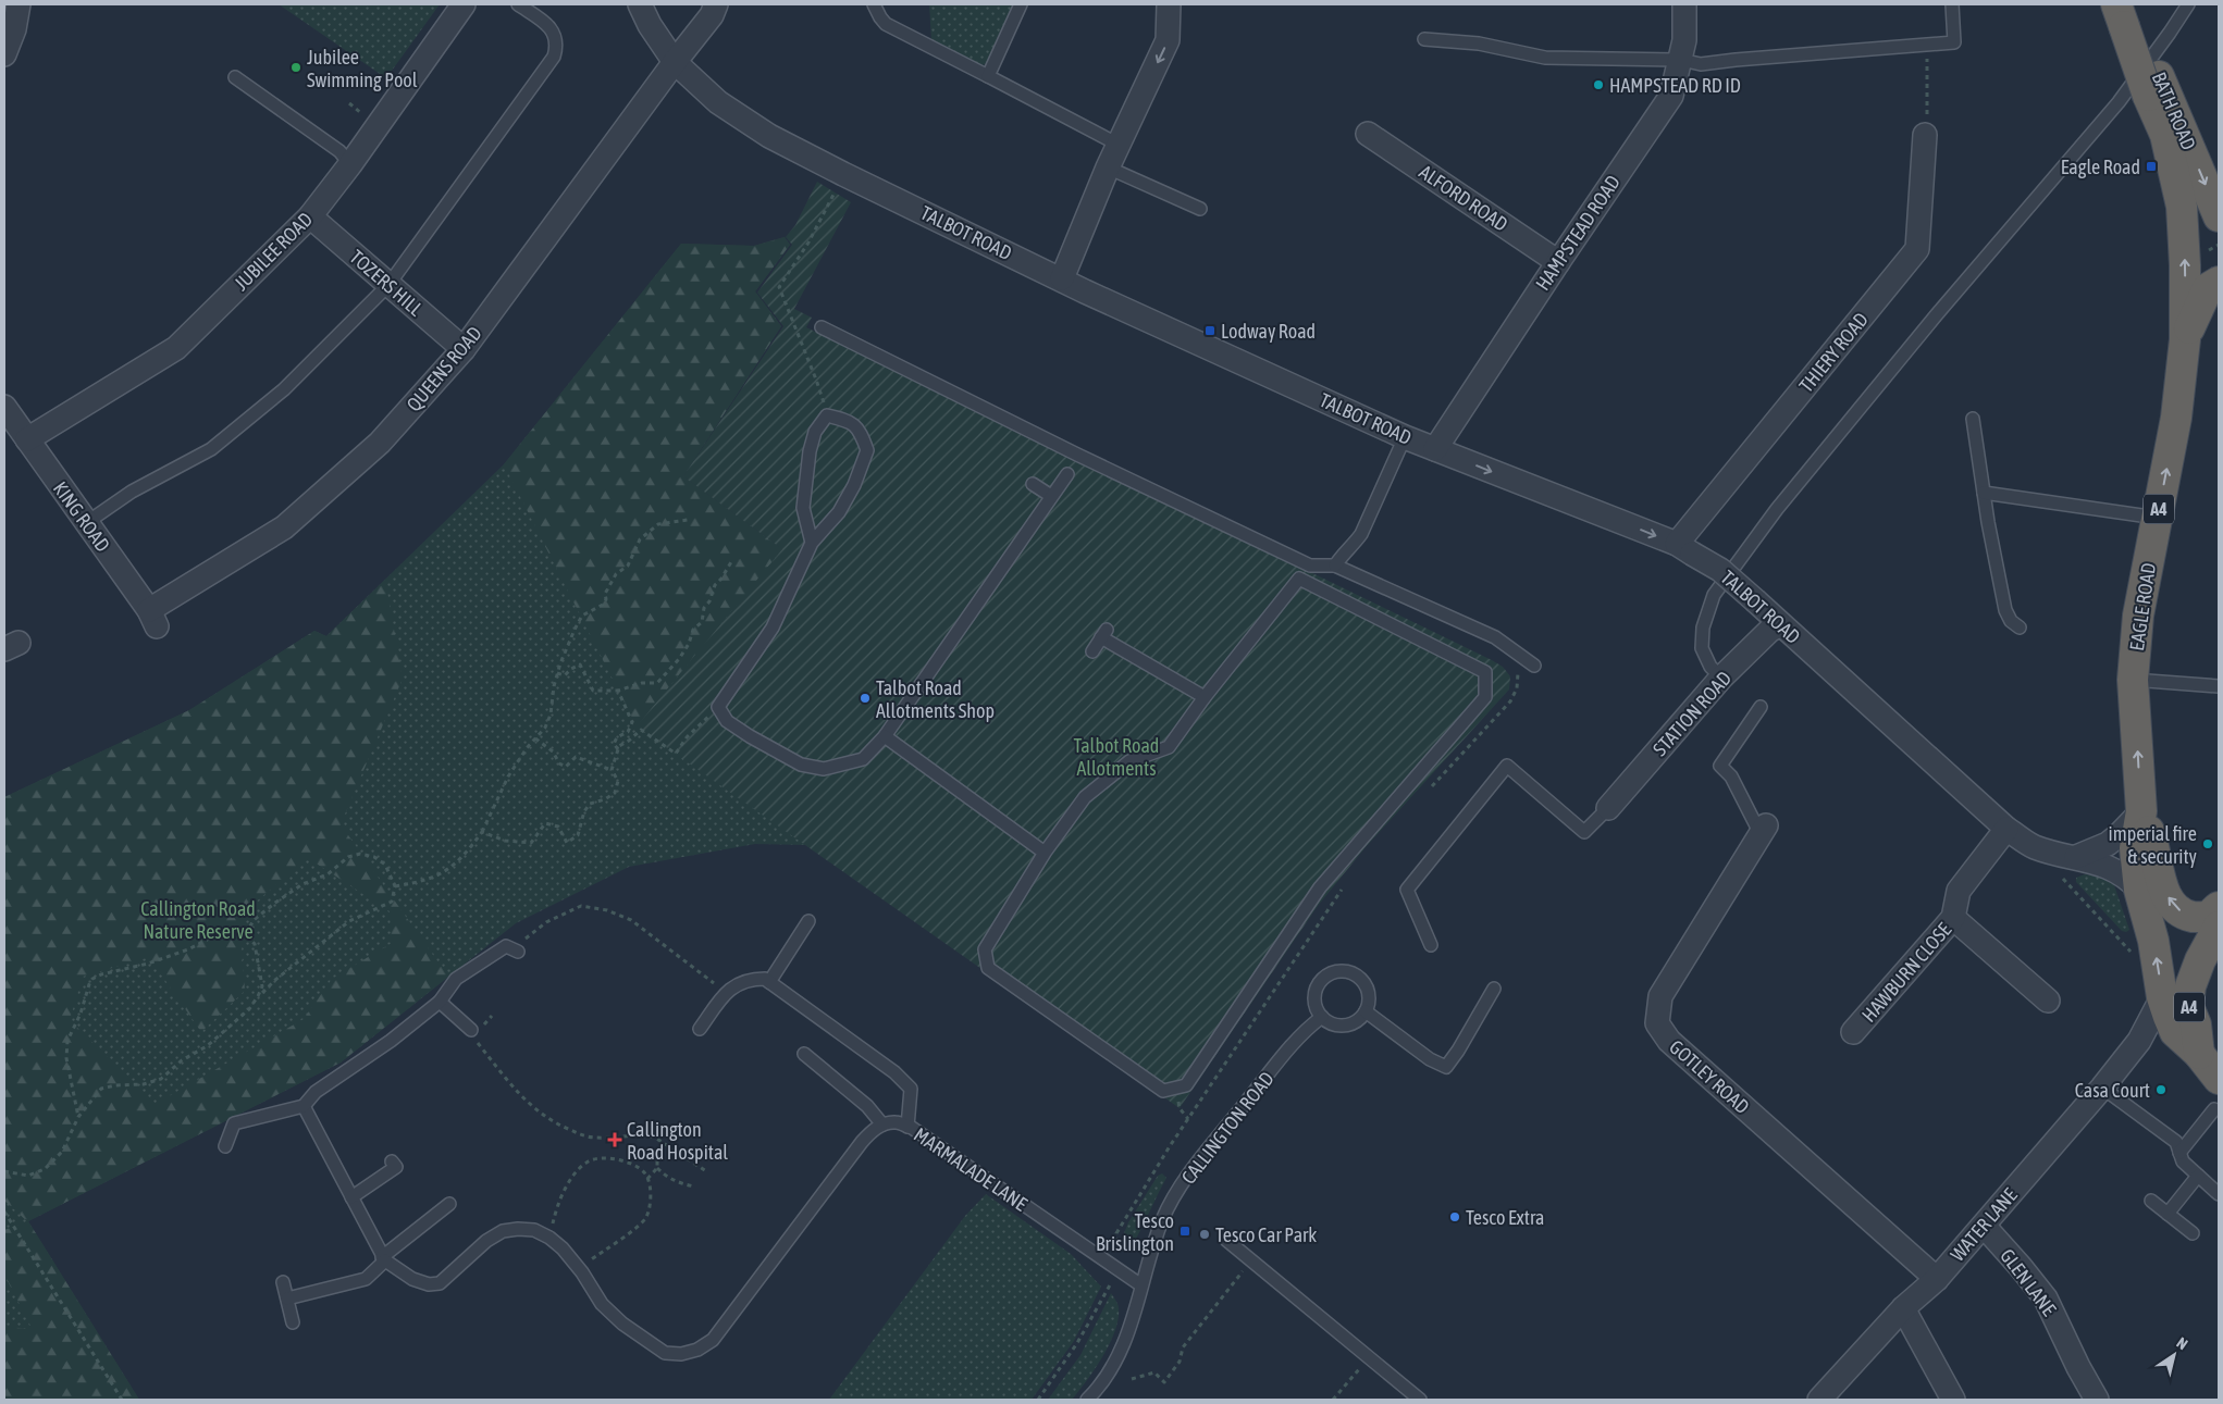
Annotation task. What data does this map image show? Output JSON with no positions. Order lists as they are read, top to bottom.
{
  "streets": {
    "highway": ["BATH ROAD", "A4", "EAGLE ROAD"],
    "street": [
      "ALFORD ROAD",
      "TALBOT ROAD",
      "HAMPSTEAD ROAD",
      "JUBILEE ROAD",
      "TOZERS HILL",
      "THIERY ROAD",
      "QUEENS ROAD",
      "KING ROAD",
      "STATION ROAD",
      "HAWBURN CLOSE",
      "GOTLEY ROAD",
      "WATER LANE",
      "GLEN LANE"
    ],
    "lane": ["CALLINGTON ROAD", "MARMALADE LANE"]
  },
  "crossings": [
    ["BATH ROAD", "EAGLE ROAD"],
    ["ALFORD ROAD", "HAMPSTEAD ROAD"],
    ["TALBOT ROAD", "HAMPSTEAD ROAD"],
    ["TALBOT ROAD", "THIERY ROAD"],
    ["TALBOT ROAD", "QUEENS ROAD"],
    ["TALBOT ROAD", "EAGLE ROAD"],
    ["TALBOT ROAD", "STATION ROAD"],
    ["TALBOT ROAD", "HAWBURN CLOSE"],
    ["JUBILEE ROAD", "TOZERS HILL"],
    ["JUBILEE ROAD", "KING ROAD"],
    ["TOZERS HILL", "QUEENS ROAD"],
    ["QUEENS ROAD", "KING ROAD"],
    ["A4", "EAGLE ROAD"],
    ["A4", "WATER LANE"],
    ["EAGLE ROAD", "WATER LANE"],
    ["GOTLEY ROAD", "WATER LANE"],
    ["CALLINGTON ROAD", "MARMALADE LANE"],
    ["WATER LANE", "GLEN LANE"]
  ],
  "one_way": ["EAGLE ROAD"],
  "parks": ["Talbot Road Allotments", "Callington Road Nature Reserve"],
  "places": {
    "other": [
      "Jubilee Swimming Pool",
      "HAMPSTEAD RD ID",
      "Talbot Road Allotments Shop",
      "imperial fire & security",
      "Casa Court",
      "Tesco Extra",
      "Tesco Car Park"
    ],
    "transit": ["Eagle Road", "Lodway Road", "Tesco Brislington"],
    "health": ["Callington Road Hospital"]
  },
  "north": "top right"
}
